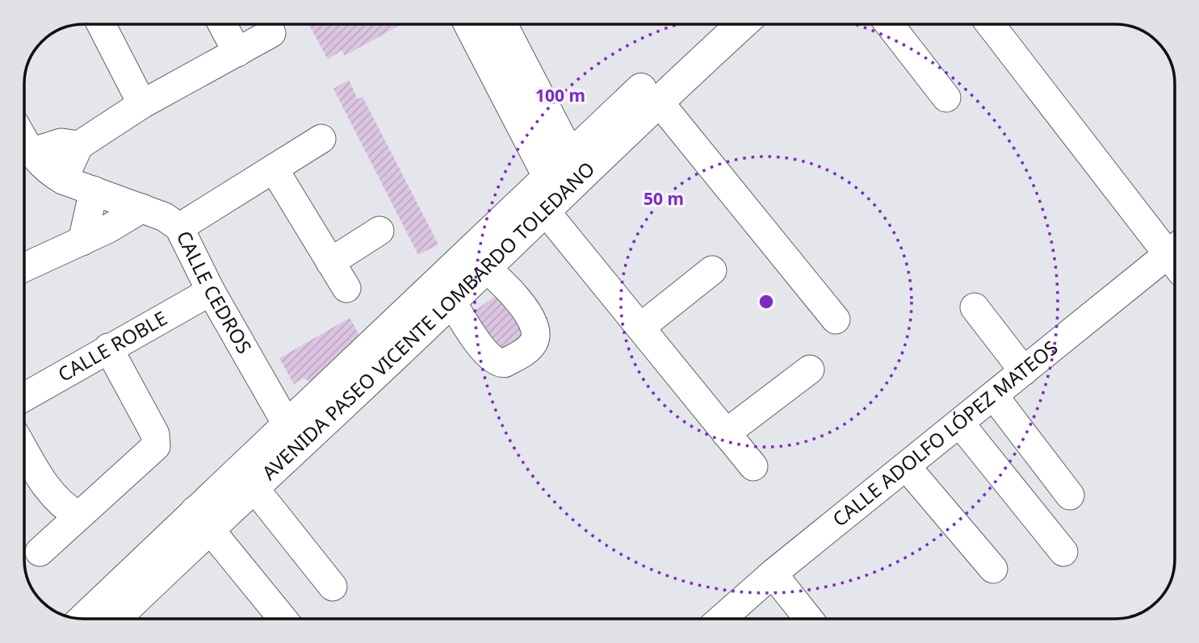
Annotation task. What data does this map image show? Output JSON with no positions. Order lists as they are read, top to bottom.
{
  "streets": {
    "main road": ["AVENIDA PASEO VICENTE LOMBARDO TOLEDANO"],
    "street": ["CALLE CEDROS", "CALLE ROBLE", "CALLE ADOLFO LÓPEZ MATEOS"]
  },
  "crossings": [
    ["CALLE CEDROS", "AVENIDA PASEO VICENTE LOMBARDO TOLEDANO"],
    ["CALLE CEDROS", "CALLE ROBLE"]
  ],
  "rings": ["100 m", "50 m"]
}
